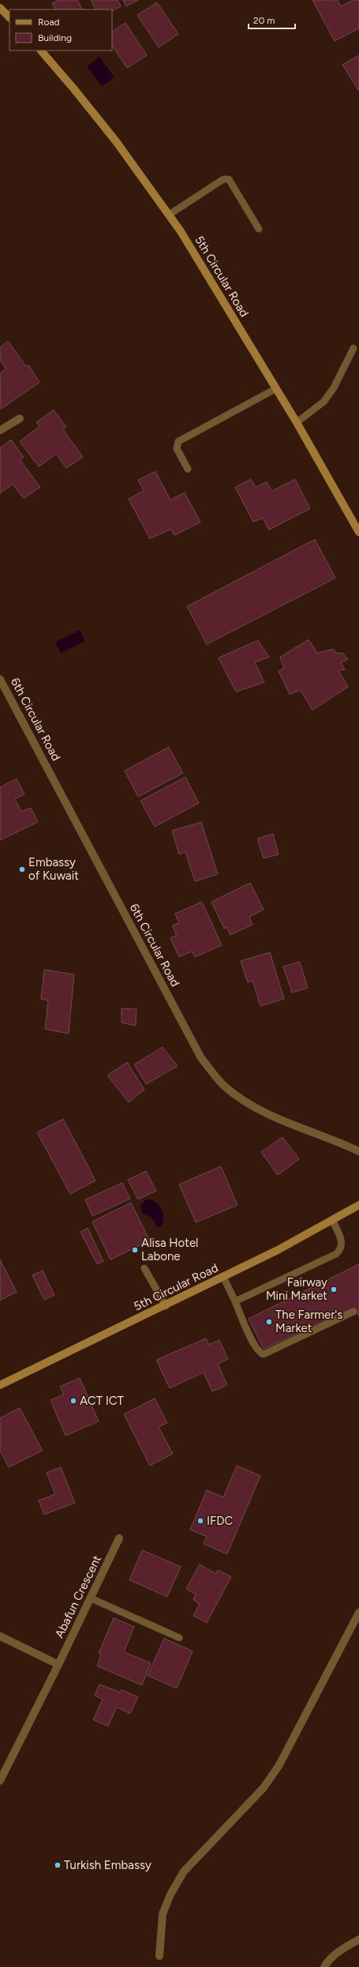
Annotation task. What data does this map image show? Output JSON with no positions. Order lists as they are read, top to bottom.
{
  "streets": {
    "street": ["5th Circular Road", "6th Circular Road", "Abafun Crescent"]
  },
  "places": [
    "Embassy of Kuwait",
    "Alisa Hotel Labone",
    "Fairway Mini Market",
    "The Farmer's Market",
    "ACT ICT",
    "IFDC",
    "Turkish Embassy"
  ],
  "legend": ["Road", "Building"],
  "scale_bar": "20 m"
}
